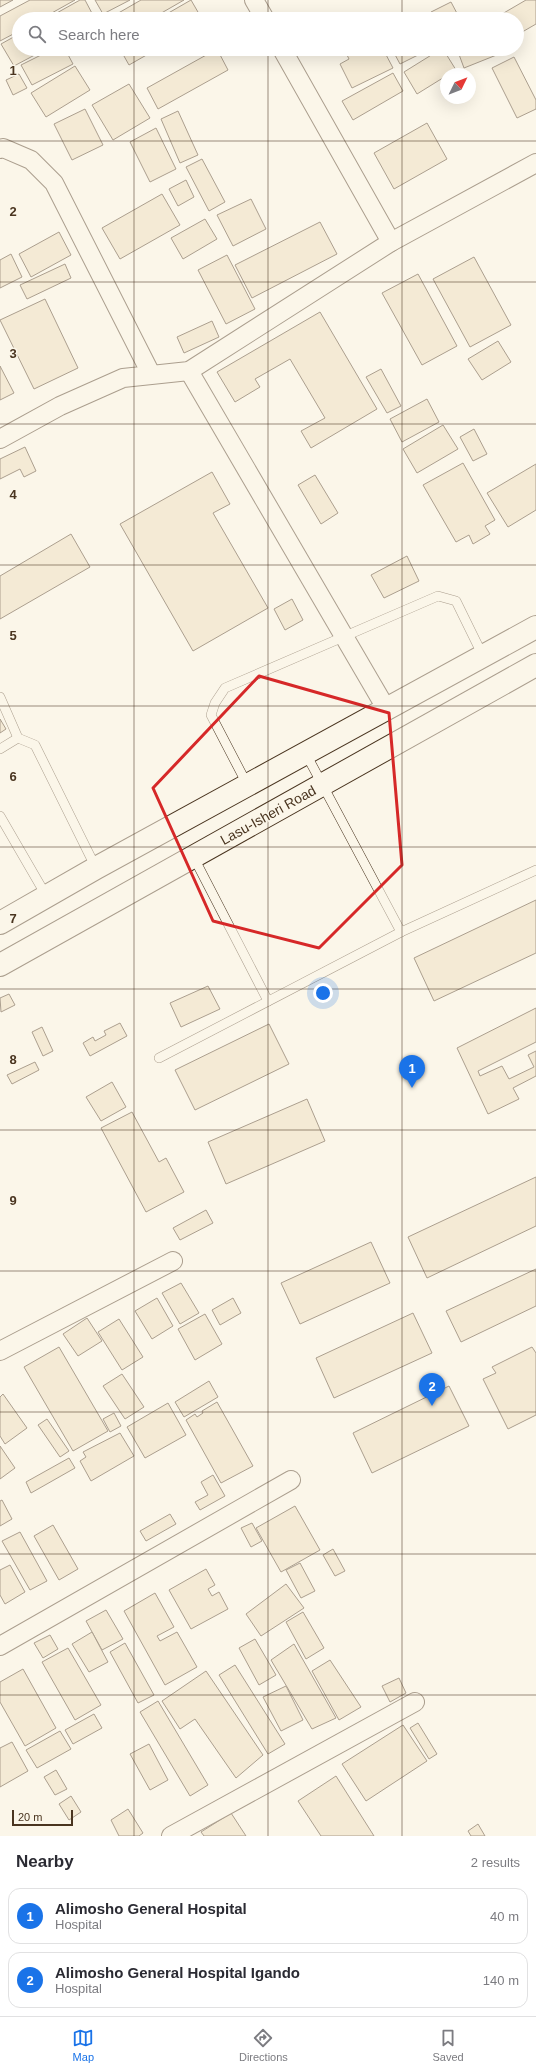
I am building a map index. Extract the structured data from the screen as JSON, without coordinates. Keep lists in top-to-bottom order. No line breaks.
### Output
{"streets":{"main road":["Lasu-Isheri Road"]},"scale_bar":"20 m","north":"top right","page":{"search":"Search here","pins":["1","2"],"scale":"20 m","heading":["Nearby","2 results"],"list":[{"mark":"1","name":"Alimosho General Hospital","note":"Hospital","value":"40 m"},{"mark":"2","name":"Alimosho General Hospital Igando","note":"Hospital","value":"140 m"}],"nav":["Map","Directions","Saved"]},"grid":{"rows":["1","2","3","4","5","6","7","8","9"]}}
